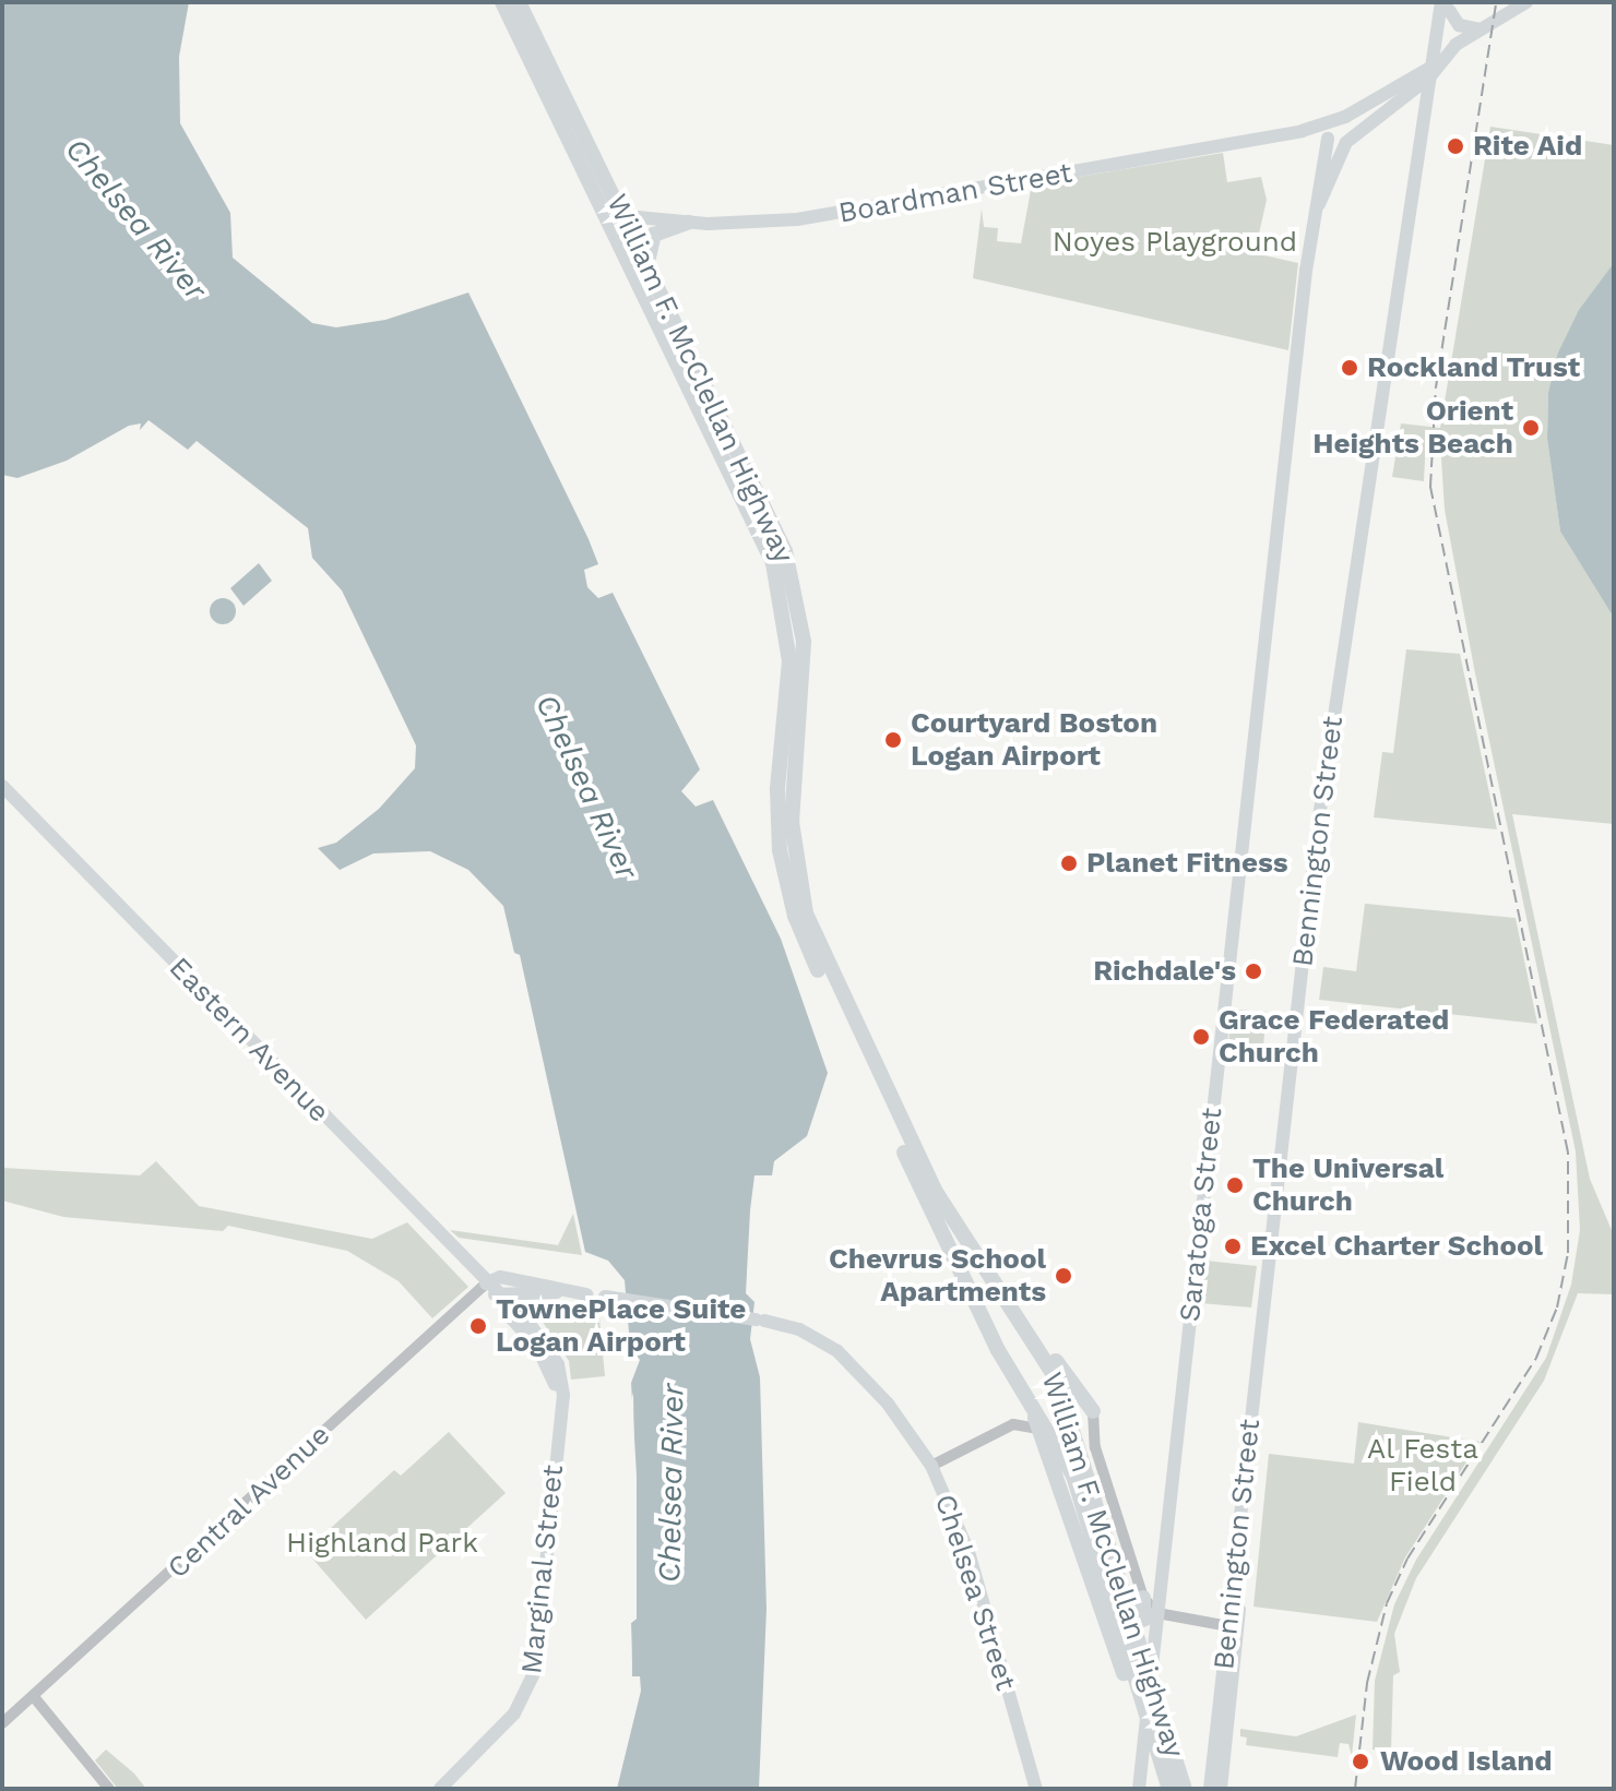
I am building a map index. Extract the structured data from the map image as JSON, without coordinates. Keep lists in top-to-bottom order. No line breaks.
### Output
{"streets":{"highway":["William F. McClellan Highway"],"main road":["Boardman Street","Bennington Street","Eastern Avenue","Saratoga Street","Marginal Street","Chelsea Street"],"street":["Central Avenue"]},"crossings":[["Boardman Street","William F. McClellan Highway"],["Boardman Street","Saratoga Street"],["Bennington Street","Saratoga Street"],["Eastern Avenue","Marginal Street"],["Eastern Avenue","Chelsea Street"],["Central Avenue","Chelsea Street"],["Marginal Street","Chelsea Street"]],"water":["Chelsea River"],"parks":["Noyes Playground","Al Festa Field","Highland Park"],"places":["Rite Aid","Rockland Trust","Orient Heights Beach","Courtyard Boston Logan Airport","Planet Fitness","Richdale's","Grace Federated Church","The Universal Church","Excel Charter School","Chevrus School Apartments","TownePlace Suite Logan Airport","Wood Island"]}
